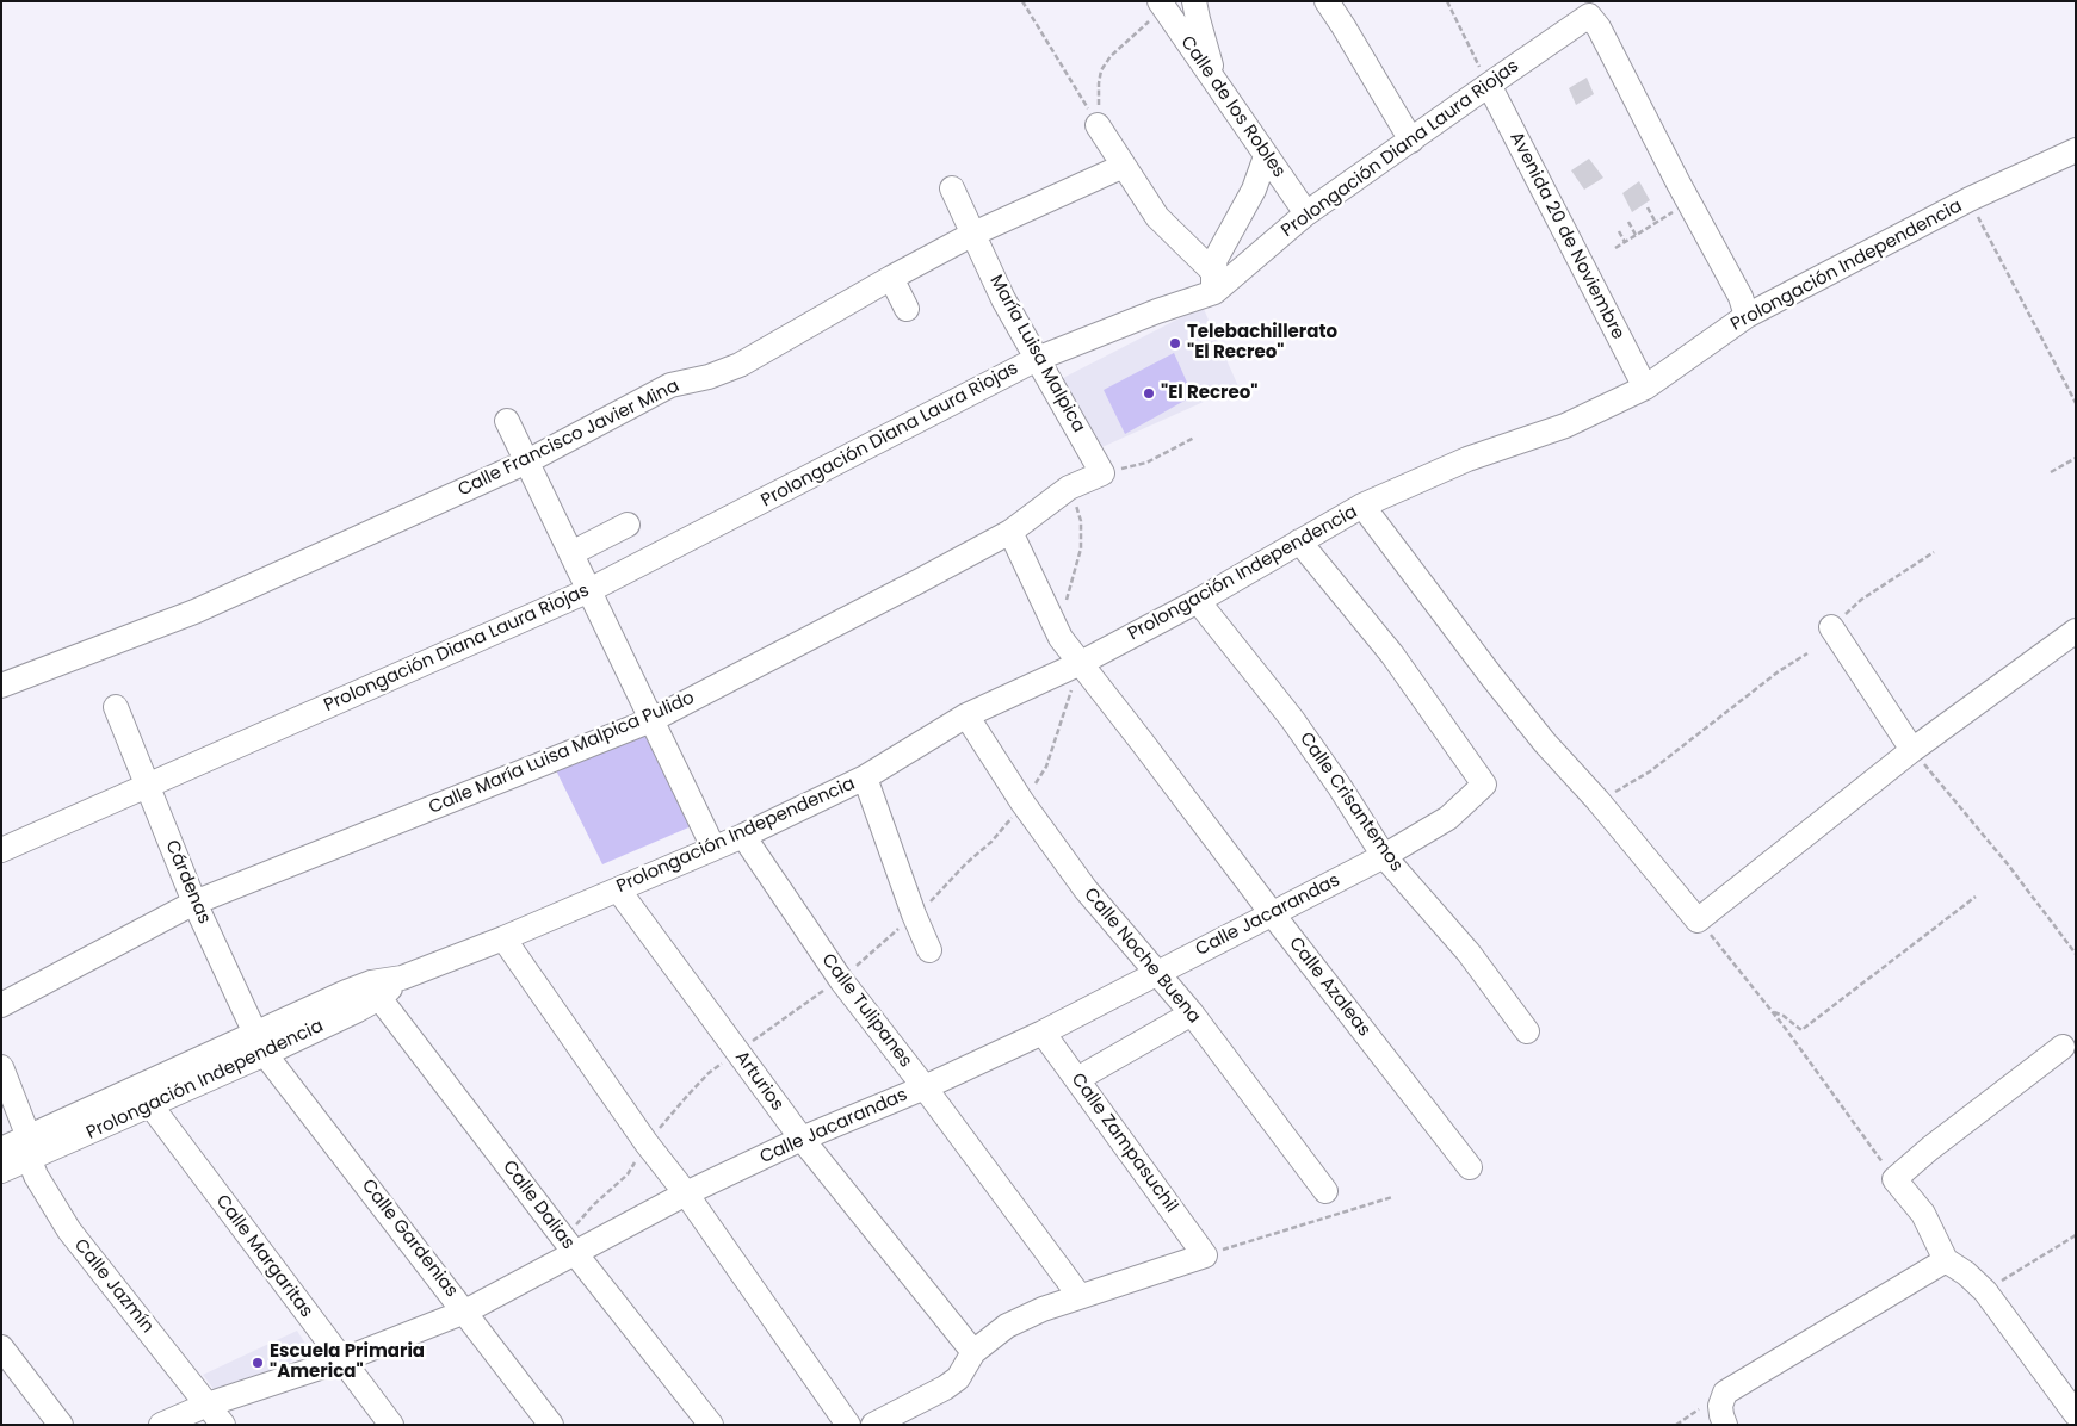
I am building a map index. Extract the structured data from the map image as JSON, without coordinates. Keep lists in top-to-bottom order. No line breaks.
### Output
{"streets":{"street":["Calle de los Robles","Prolongación Diana Laura Riojas","Avenida 20 de Noviembre","Prolongación Independencia","María Luisa Malpica","Calle Francisco Javier Mina","Calle María Luisa Malpica Pulido","Calle Crisantemos","Cárdenas","Calle Jacarandas","Calle Noche Buena","Calle Azaleas","Calle Tulipanes","Arturios","Calle Zampasuchil","Calle Dalias","Calle Gardenias","Calle Margaritas","Calle Jazmín"]},"crossings":[["Calle de los Robles","Prolongación Diana Laura Riojas"],["Prolongación Diana Laura Riojas","Avenida 20 de Noviembre"],["Prolongación Diana Laura Riojas","Prolongación Independencia"],["Prolongación Diana Laura Riojas","María Luisa Malpica"],["Prolongación Diana Laura Riojas","Cárdenas"],["Avenida 20 de Noviembre","Prolongación Independencia"],["Prolongación Independencia","Calle Crisantemos"],["Prolongación Independencia","Cárdenas"],["Prolongación Independencia","Calle Jacarandas"],["Prolongación Independencia","Calle Noche Buena"],["Prolongación Independencia","Calle Azaleas"],["Prolongación Independencia","Calle Tulipanes"],["Prolongación Independencia","Arturios"],["Prolongación Independencia","Calle Dalias"],["Prolongación Independencia","Calle Gardenias"],["Prolongación Independencia","Calle Margaritas"],["Prolongación Independencia","Calle Jazmín"],["María Luisa Malpica","Calle Francisco Javier Mina"],["María Luisa Malpica","Calle María Luisa Malpica Pulido"],["Calle María Luisa Malpica Pulido","Cárdenas"],["Calle María Luisa Malpica Pulido","Calle Azaleas"],["Calle Crisantemos","Calle Jacarandas"],["Cárdenas","Calle Gardenias"],["Calle Jacarandas","Calle Noche Buena"],["Calle Jacarandas","Calle Azaleas"],["Calle Jacarandas","Calle Tulipanes"],["Calle Jacarandas","Arturios"],["Calle Jacarandas","Calle Zampasuchil"],["Calle Jacarandas","Calle Dalias"],["Calle Jacarandas","Calle Gardenias"],["Calle Jacarandas","Calle Margaritas"],["Calle Jacarandas","Calle Jazmín"]],"places":["Telebachillerato \"El Recreo\"","\"El Recreo\"","Escuela Primaria \"America\""]}
